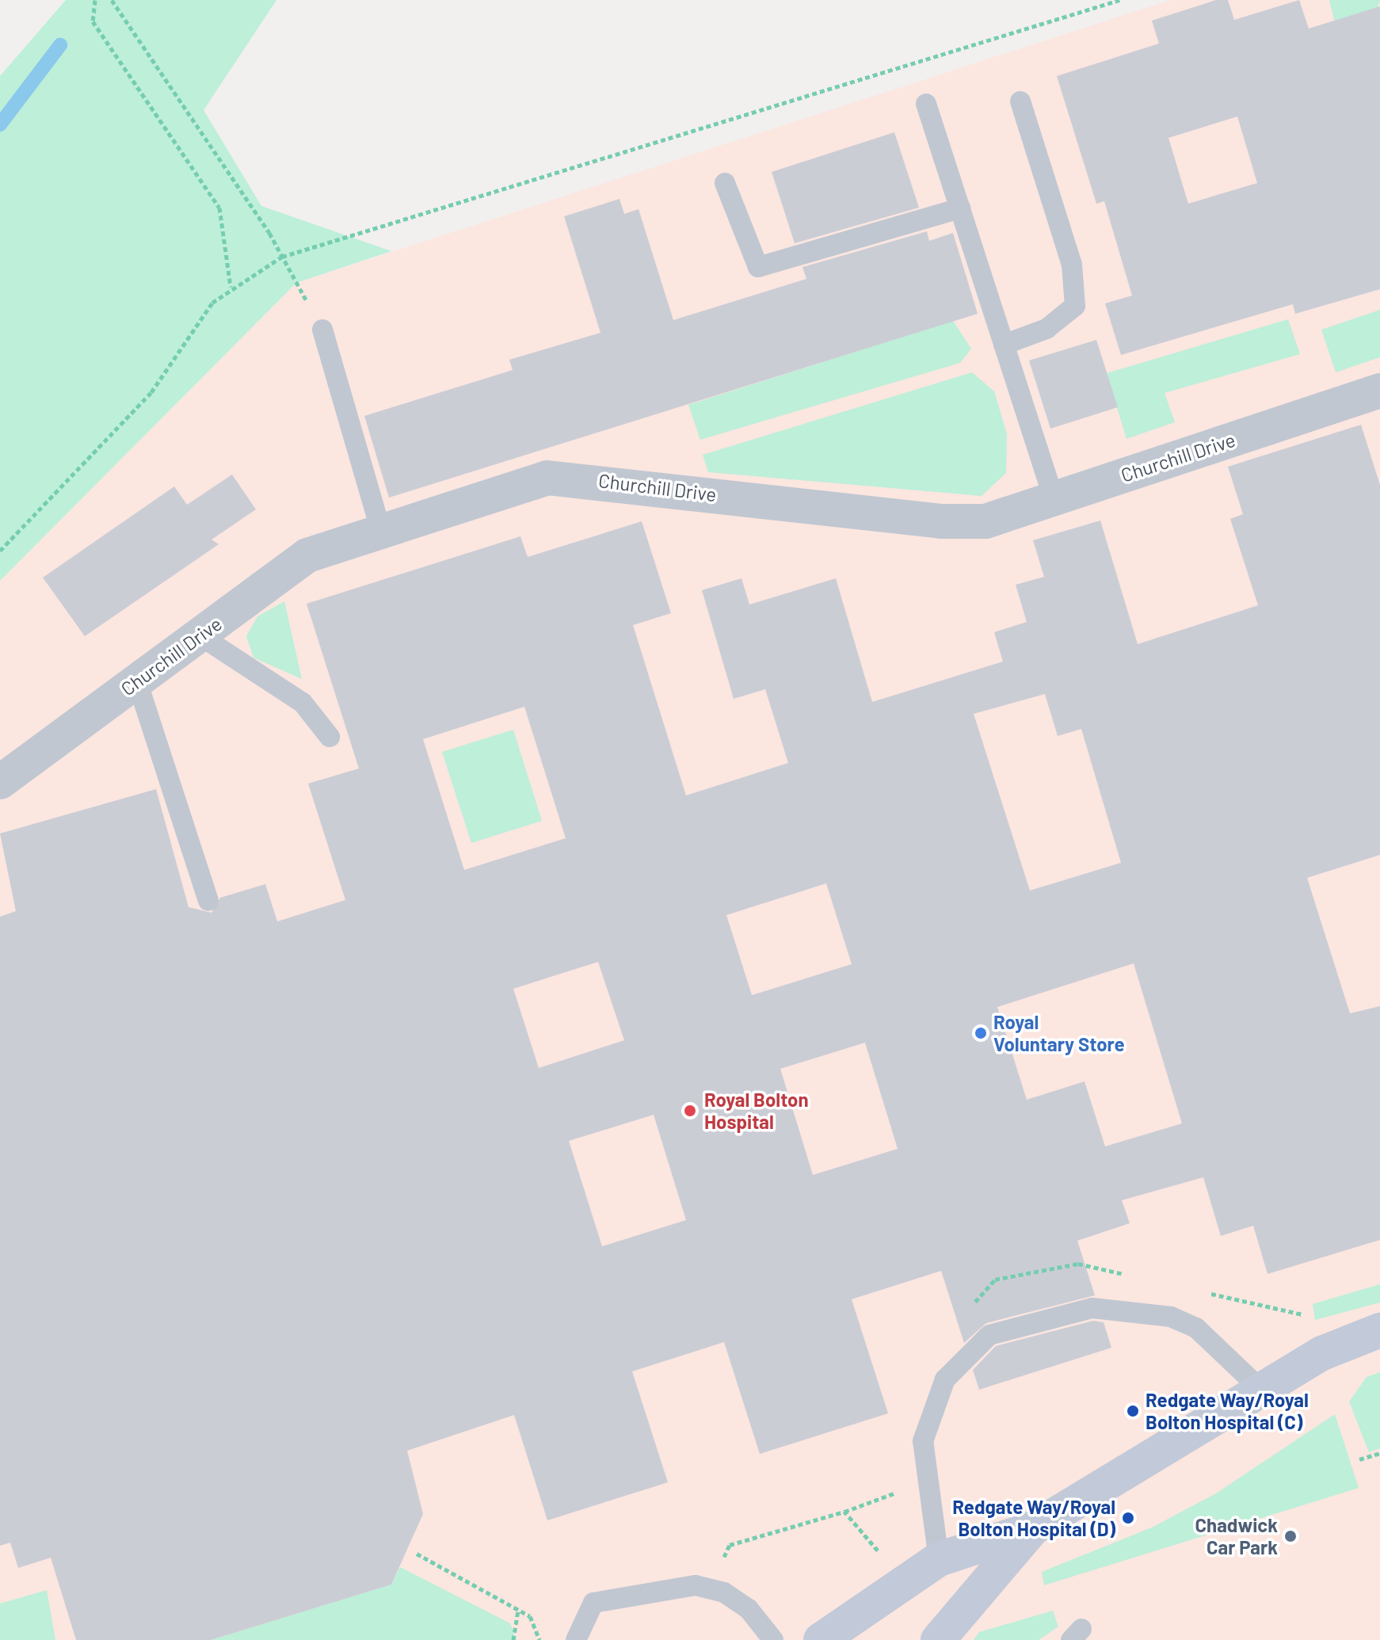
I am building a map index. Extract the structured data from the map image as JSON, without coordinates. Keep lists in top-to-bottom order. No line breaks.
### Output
{"streets":{"street":["Churchill Drive"]},"places":["Royal Voluntary Store","Royal Bolton Hospital","Redgate Way/Royal Bolton Hospital (C)","Redgate Way/Royal Bolton Hospital (D)","Chadwick Car Park"]}
